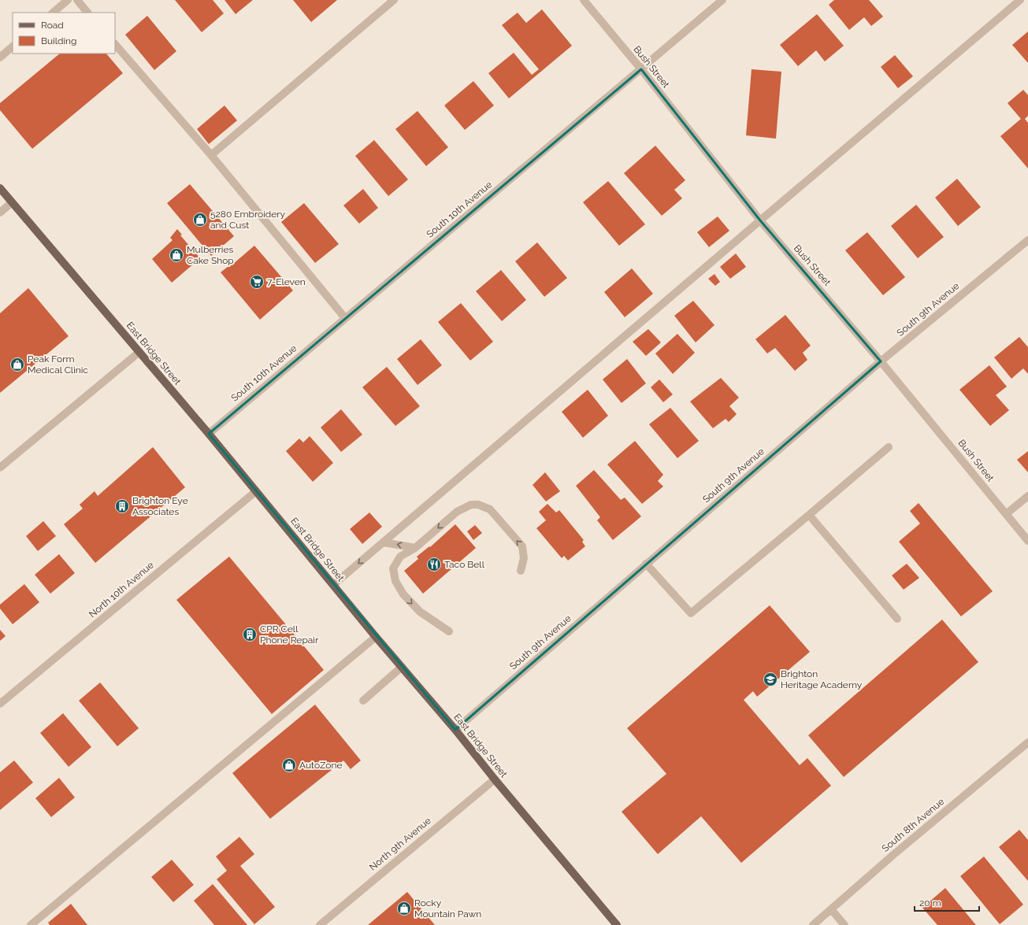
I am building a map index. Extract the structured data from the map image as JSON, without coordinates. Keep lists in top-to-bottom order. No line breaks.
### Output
{"streets":{"main road":["East Bridge Street"],"street":["Bush Street","South 10th Avenue","South 9th Avenue","North 10th Avenue","South 8th Avenue","North 9th Avenue"]},"crossings":[["Bush Street","South 10th Avenue"],["Bush Street","South 9th Avenue"],["South 10th Avenue","East Bridge Street"],["South 9th Avenue","East Bridge Street"],["East Bridge Street","North 10th Avenue"],["East Bridge Street","North 9th Avenue"]],"places":{"shop":["5280 Embroidery and Cust","Mulberries Cake Shop","Peak Form Medical Clinic","AutoZone","Rocky Mountain Pawn"],"supermarket":["7-Eleven"],"building":["Brighton Eye Associates","CPR Cell Phone Repair"],"restaurant":["Taco Bell"],"school or university":["Brighton Heritage Academy"]},"legend":["Road","Building"],"scale_bar":"20 m"}
